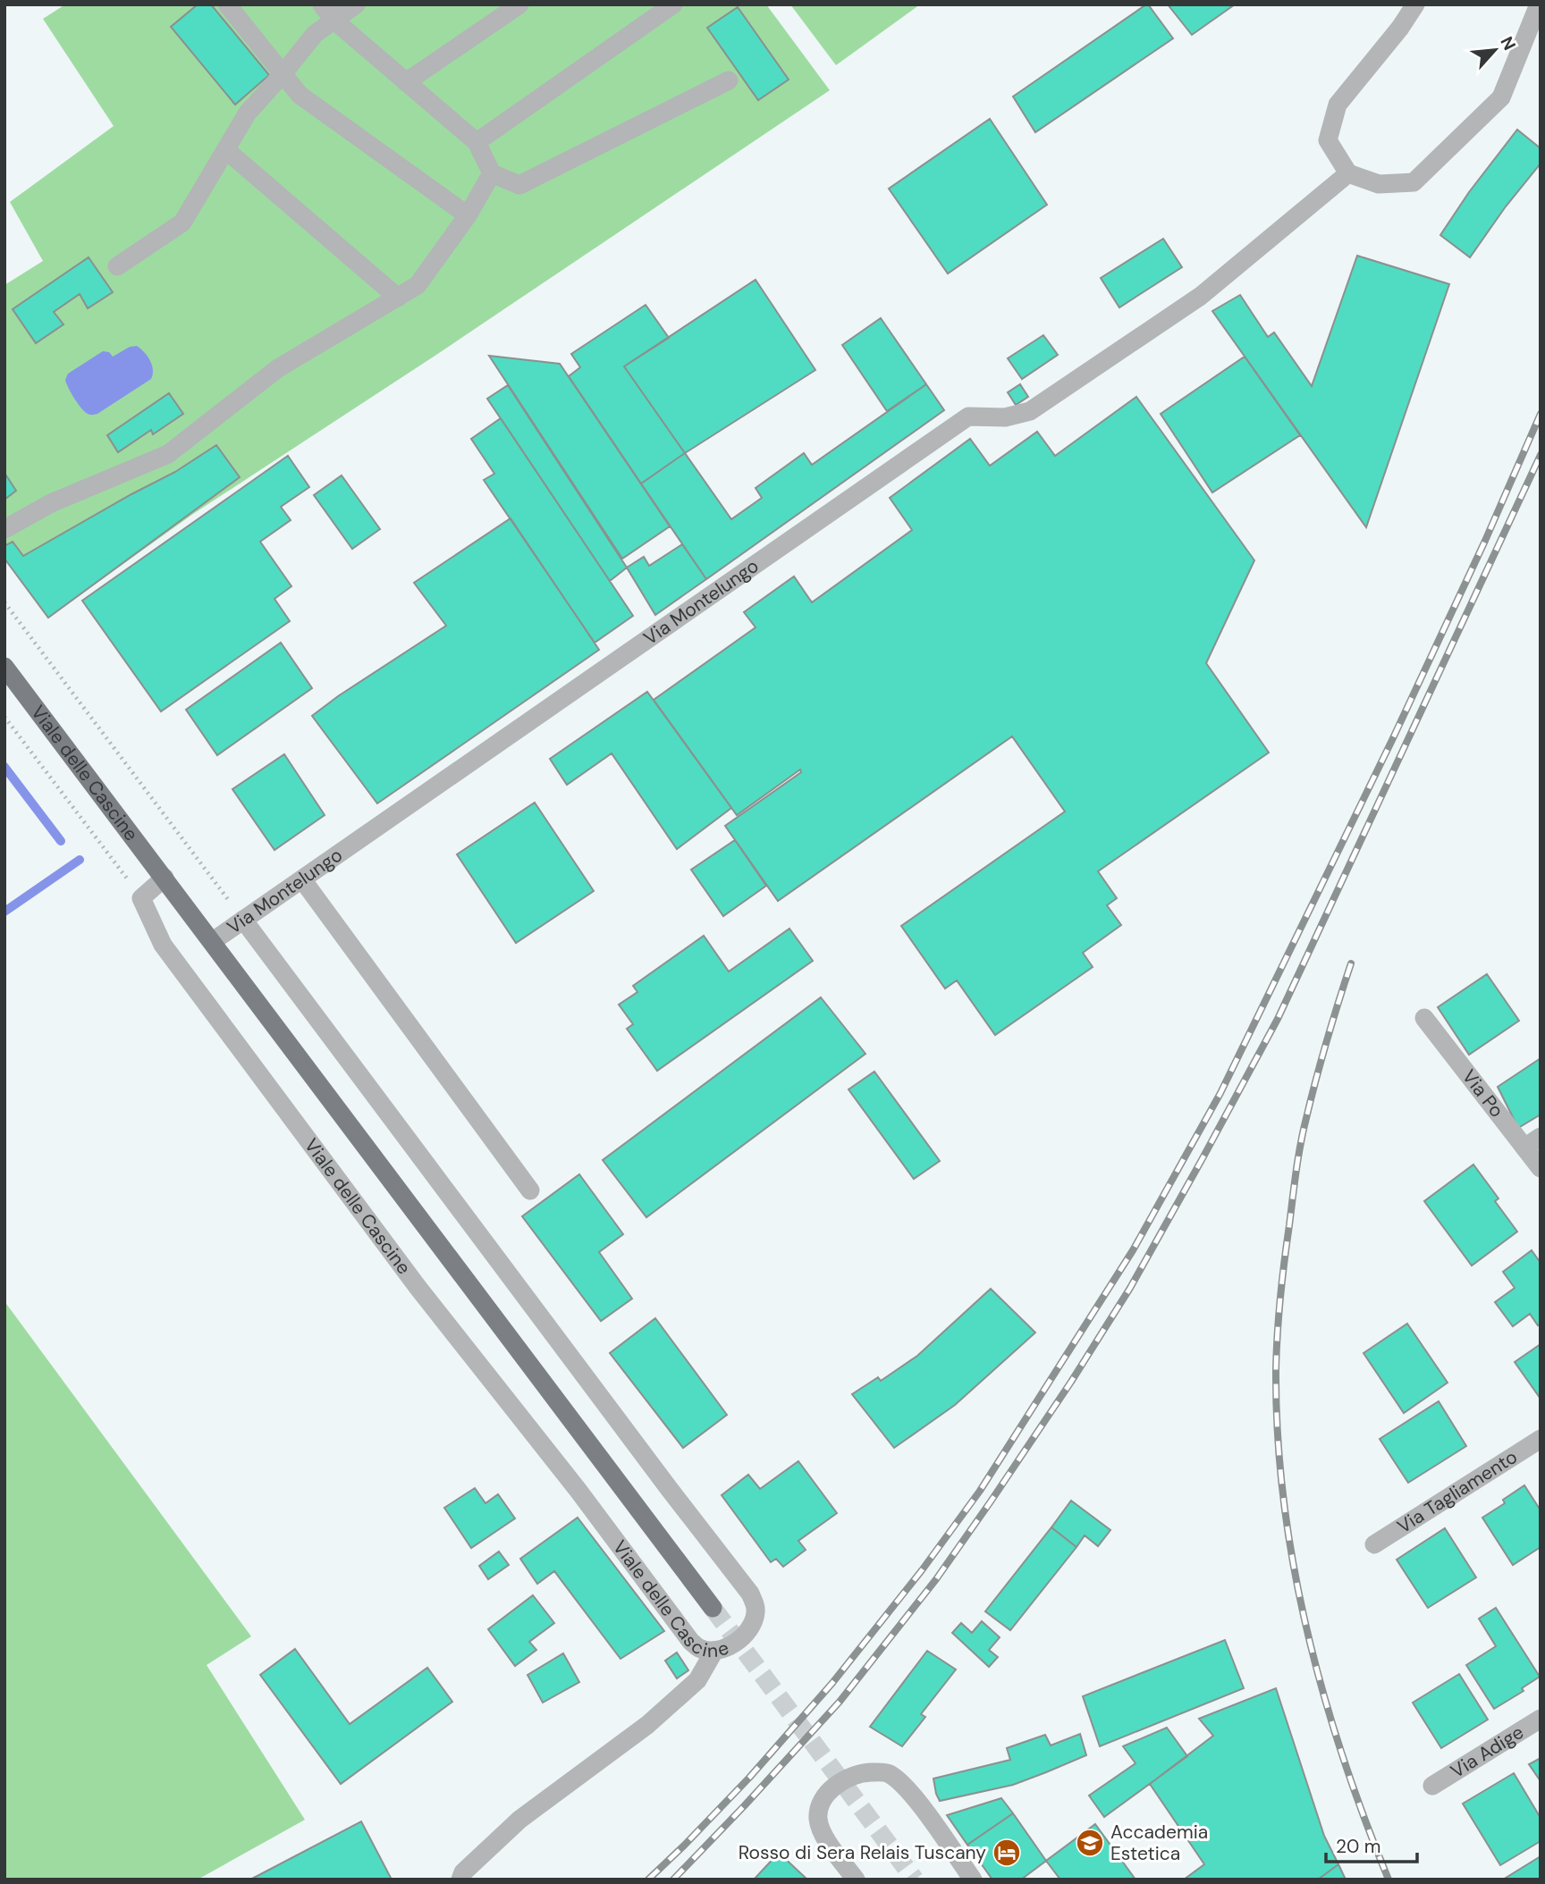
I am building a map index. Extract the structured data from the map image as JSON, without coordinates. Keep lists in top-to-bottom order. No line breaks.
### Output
{"streets":{"main road":["Viale delle Cascine"],"street":["Via Montelungo","Via Po","Via Tagliamento","Via Adige"]},"crossings":[["Via Montelungo","Viale delle Cascine"]],"places":{"school or university":["Accademia Estetica"],"hotel":["Rosso di Sera Relais Tuscany"]},"scale_bar":"20 m","north":"top right"}
